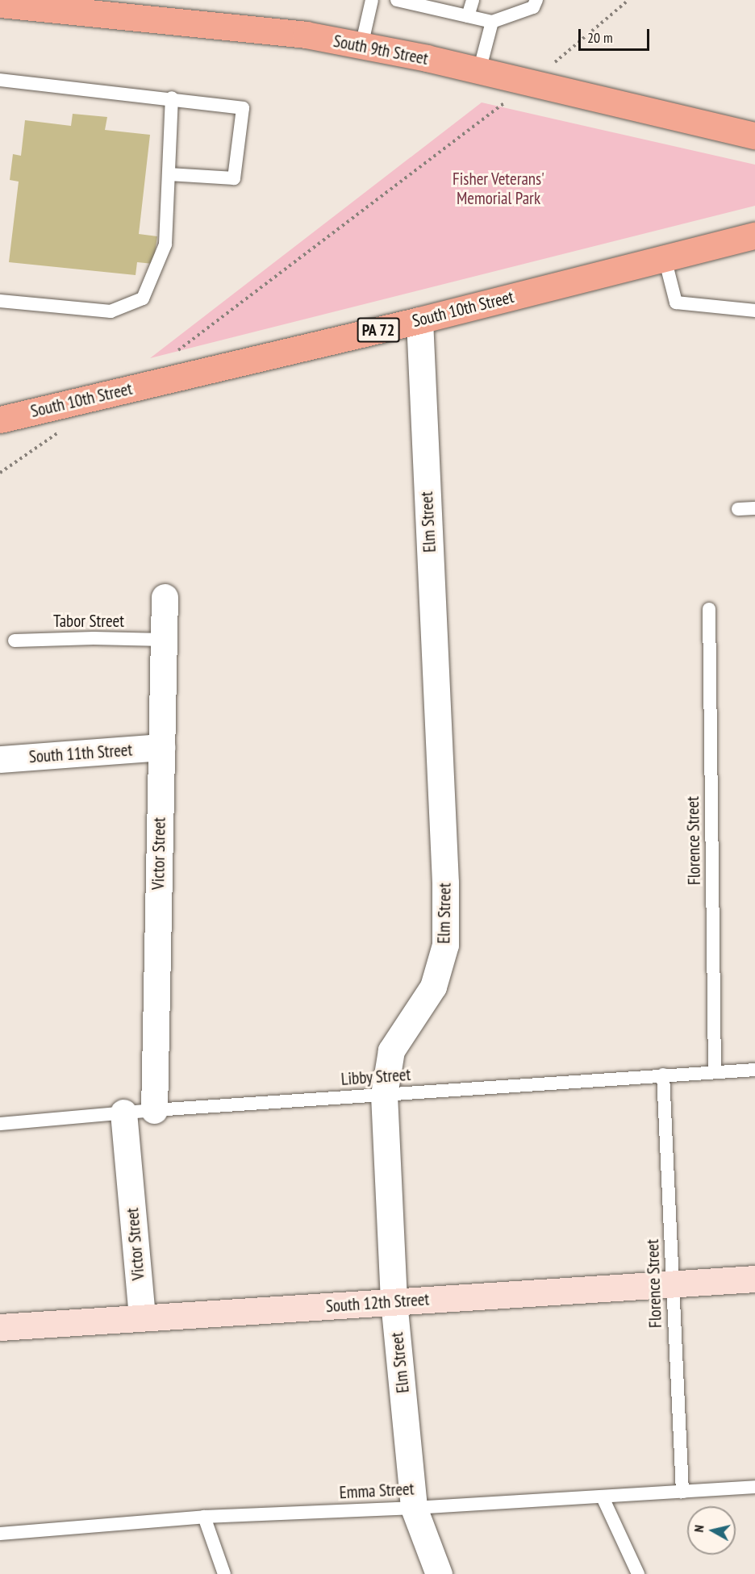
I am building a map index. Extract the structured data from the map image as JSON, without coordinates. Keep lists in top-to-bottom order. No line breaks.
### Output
{"streets":{"highway":["South 9th Street","South 10th Street","PA 72"],"main road":["South 12th Street"],"street":["Elm Street","South 11th Street","Victor Street"],"lane":["Tabor Street","Florence Street","Libby Street","Emma Street"]},"crossings":[["South 10th Street","Elm Street"],["Elm Street","Libby Street"],["Elm Street","South 12th Street"],["Elm Street","Emma Street"],["Tabor Street","Victor Street"],["South 11th Street","Victor Street"],["Florence Street","Libby Street"],["Florence Street","South 12th Street"],["Florence Street","Emma Street"],["Victor Street","Libby Street"],["Victor Street","South 12th Street"]],"parks":["Fisher Veterans' Memorial Park"],"scale_bar":"20 m","north":"left"}
